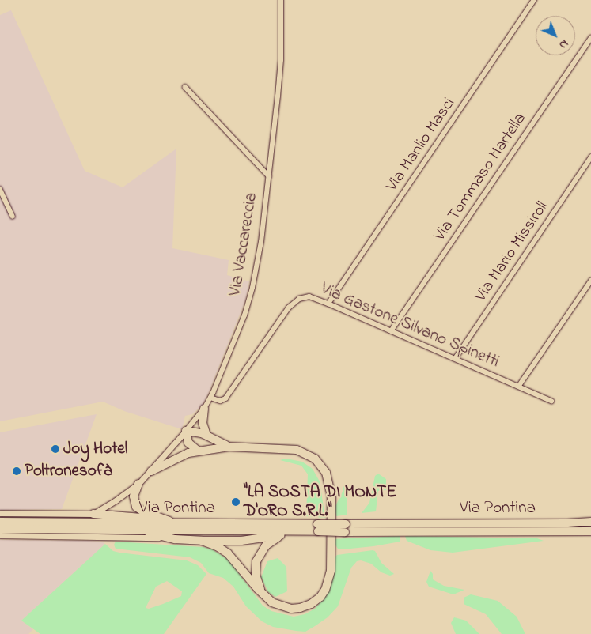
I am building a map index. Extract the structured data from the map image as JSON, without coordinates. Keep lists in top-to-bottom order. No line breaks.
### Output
{"streets":{"highway":["Via Pontina"],"street":["Via Manlio Masci","Via Tommaso Martella","Via Vaccareccia","Via Mario Missiroli","Via Gastone Silvano Spinetti"]},"crossings":[["Via Manlio Masci","Via Gastone Silvano Spinetti"],["Via Tommaso Martella","Via Gastone Silvano Spinetti"],["Via Vaccareccia","Via Gastone Silvano Spinetti"],["Via Mario Missiroli","Via Gastone Silvano Spinetti"]],"places":["Joy Hotel","Poltronesofà","\"LA SOSTA DI MONTE D'ORO S.R.L.\""],"north":"bottom right"}
